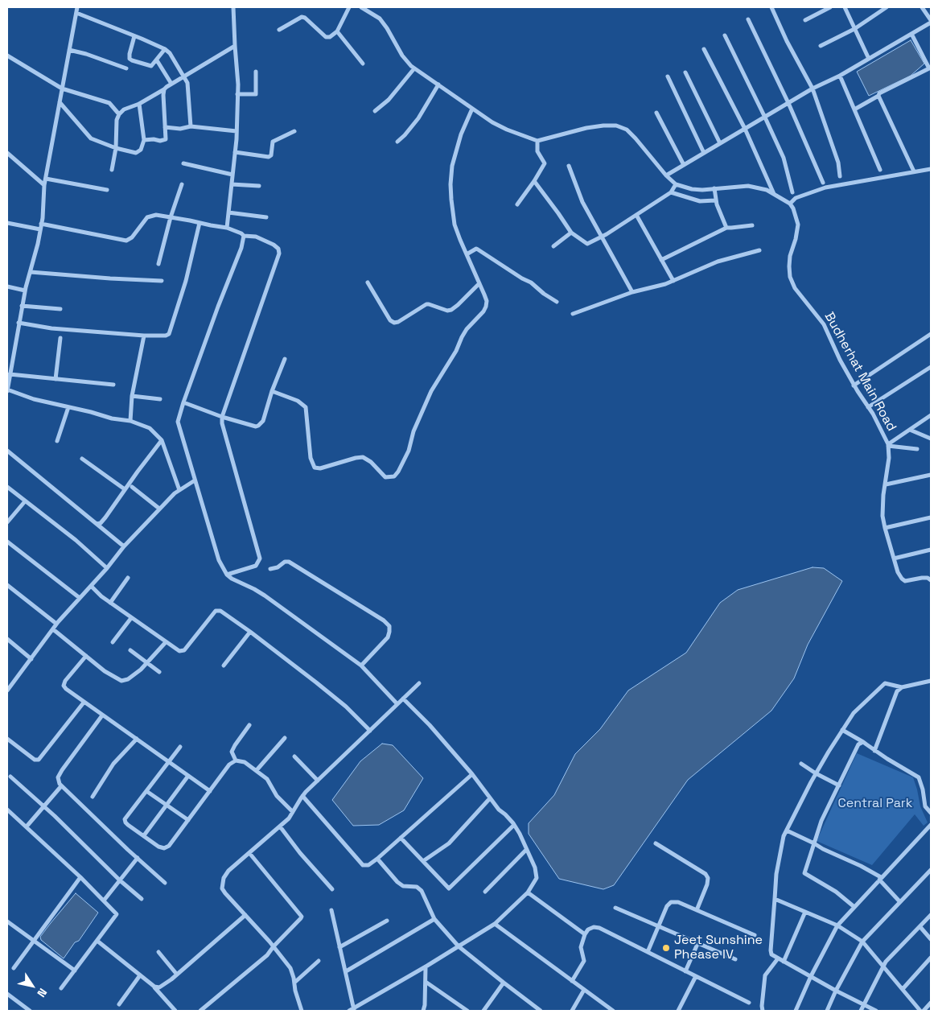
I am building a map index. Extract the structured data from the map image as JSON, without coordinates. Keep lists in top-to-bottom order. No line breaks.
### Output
{"streets":{"street":["Budherhat Main Road"]},"parks":["Central Park"],"places":["Jeet Sunshine Phease IV"],"north":"bottom right"}
